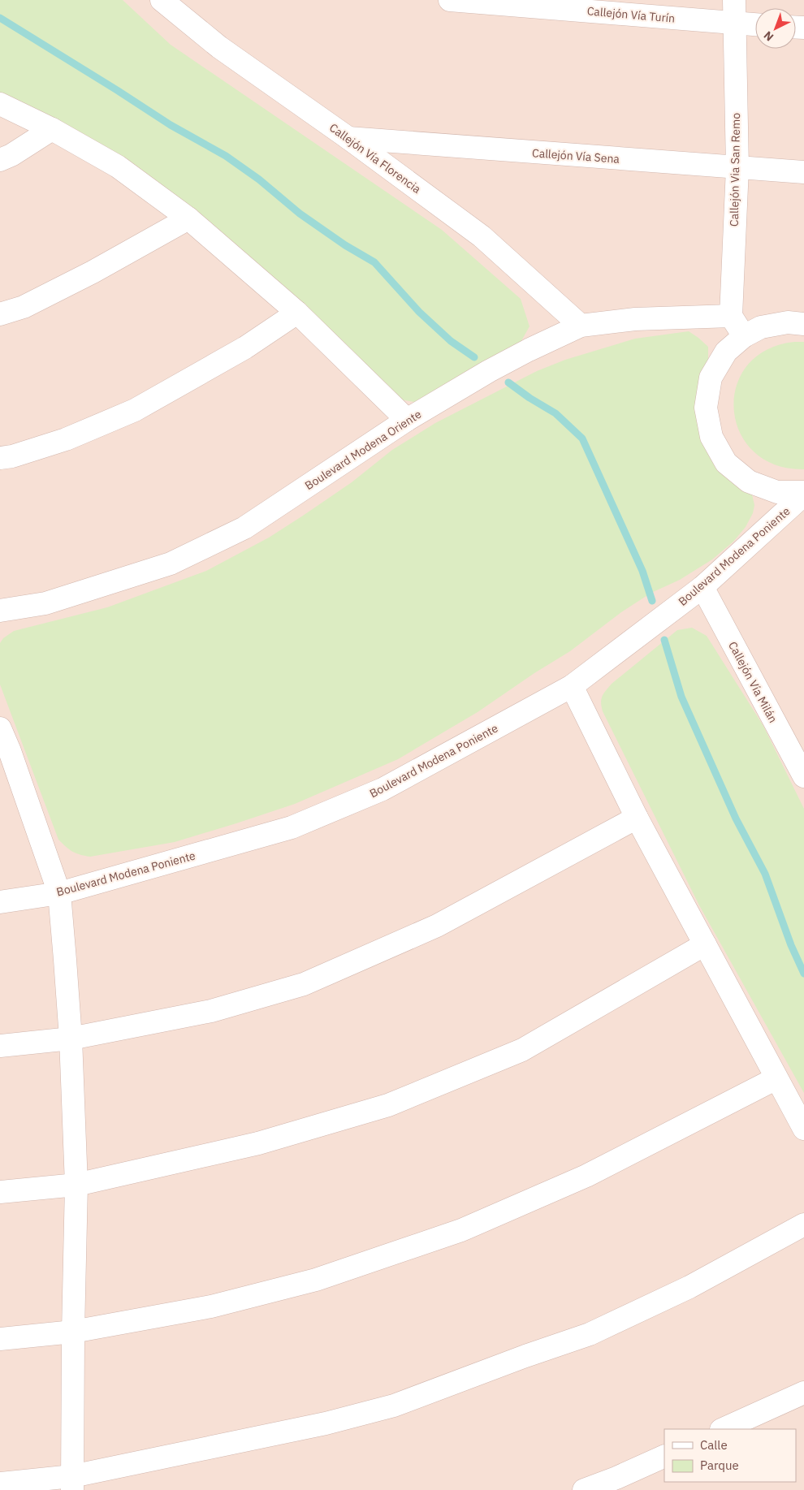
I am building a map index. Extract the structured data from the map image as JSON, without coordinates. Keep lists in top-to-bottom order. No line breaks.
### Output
{"streets":{"street":["Callejón Vía Turín","Callejón Vía Sena","Callejón Vía Florencia","Callejón Via San Remo","Boulevard Modena Oriente","Boulevard Modena Poniente","Callejón Vía Milán"]},"crossings":[["Callejón Vía Turín","Callejón Via San Remo"],["Callejón Vía Sena","Callejón Vía Florencia"],["Callejón Vía Sena","Callejón Via San Remo"],["Callejón Vía Florencia","Boulevard Modena Oriente"],["Callejón Via San Remo","Boulevard Modena Oriente"],["Boulevard Modena Poniente","Callejón Vía Milán"]],"legend":["Calle","Parque"],"north":"bottom left"}
